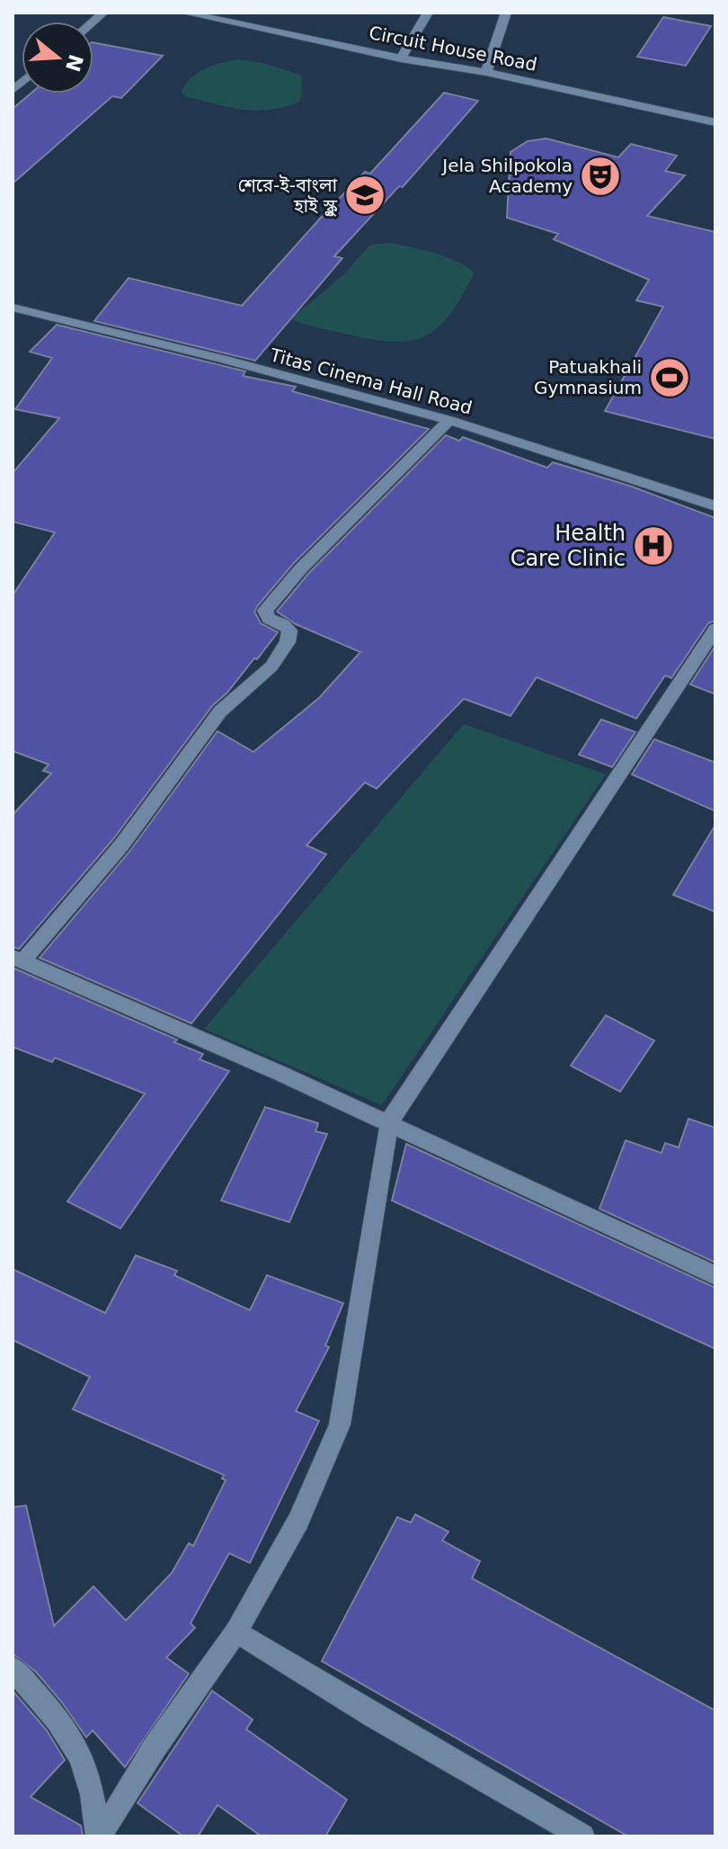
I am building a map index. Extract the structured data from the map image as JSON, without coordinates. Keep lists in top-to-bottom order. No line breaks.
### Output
{"streets":{"street":["Circuit House Road","Titas Cinema Hall Road"]},"places":{"theatre":["Jela Shilpokola Academy"],"school or university":["শেরে-ই-বাংলা হাই স্কুল"],"sports":["Patuakhali Gymnasium"],"hospital":["Health Care Clinic"]},"north":"right"}
